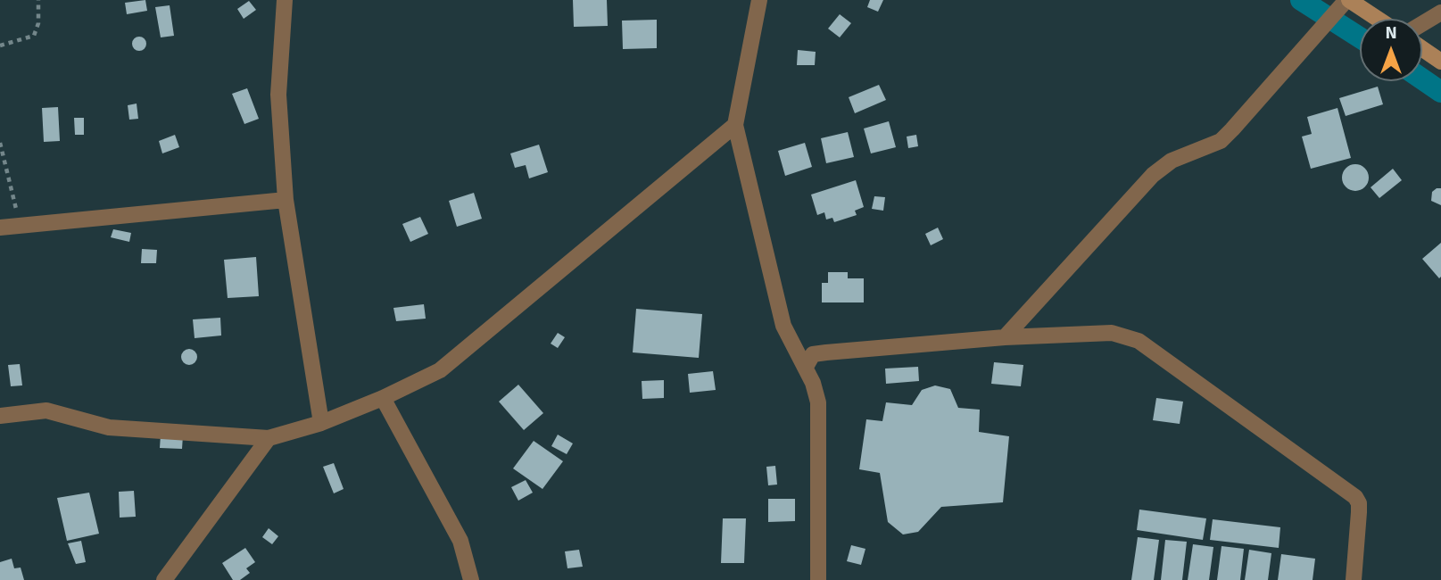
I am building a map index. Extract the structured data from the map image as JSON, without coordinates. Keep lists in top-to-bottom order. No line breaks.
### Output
{"north":"top"}
